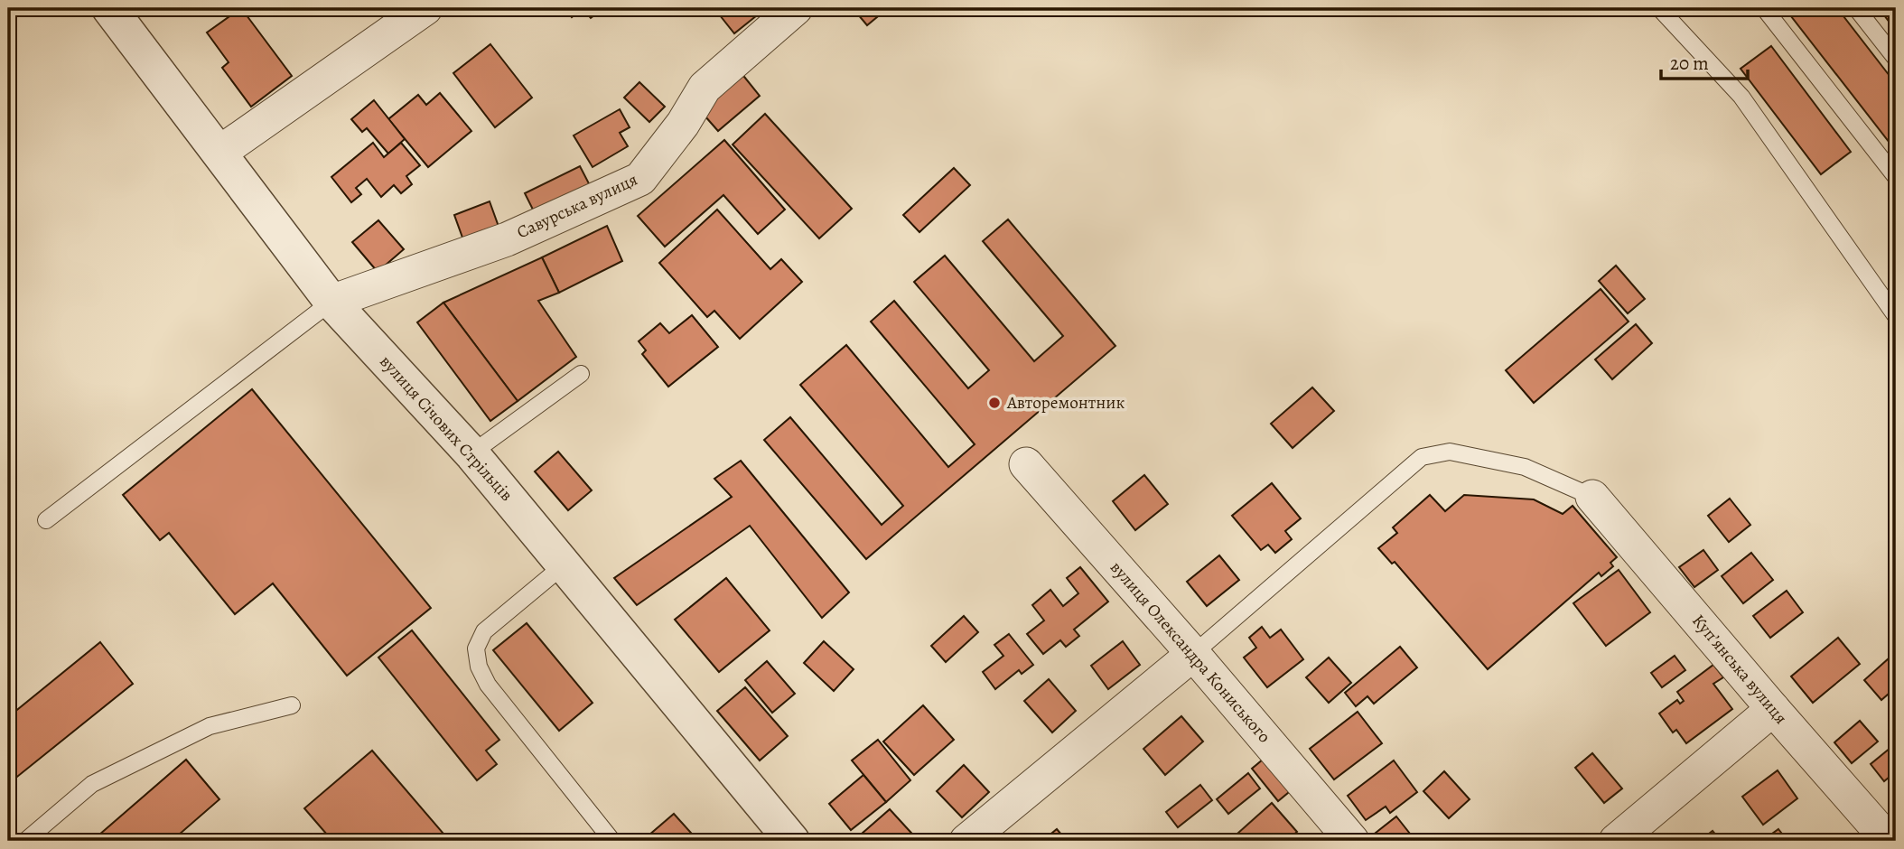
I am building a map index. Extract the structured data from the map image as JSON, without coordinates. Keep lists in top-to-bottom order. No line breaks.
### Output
{"streets":{"street":["Савурська вулиця","вулиця Січових Стрільців","вулиця Олександра Кониського","Купʼянська вулиця"]},"crossings":[["Савурська вулиця","вулиця Січових Стрільців"]],"places":["Авторемонтник"],"scale_bar":"20 m"}
